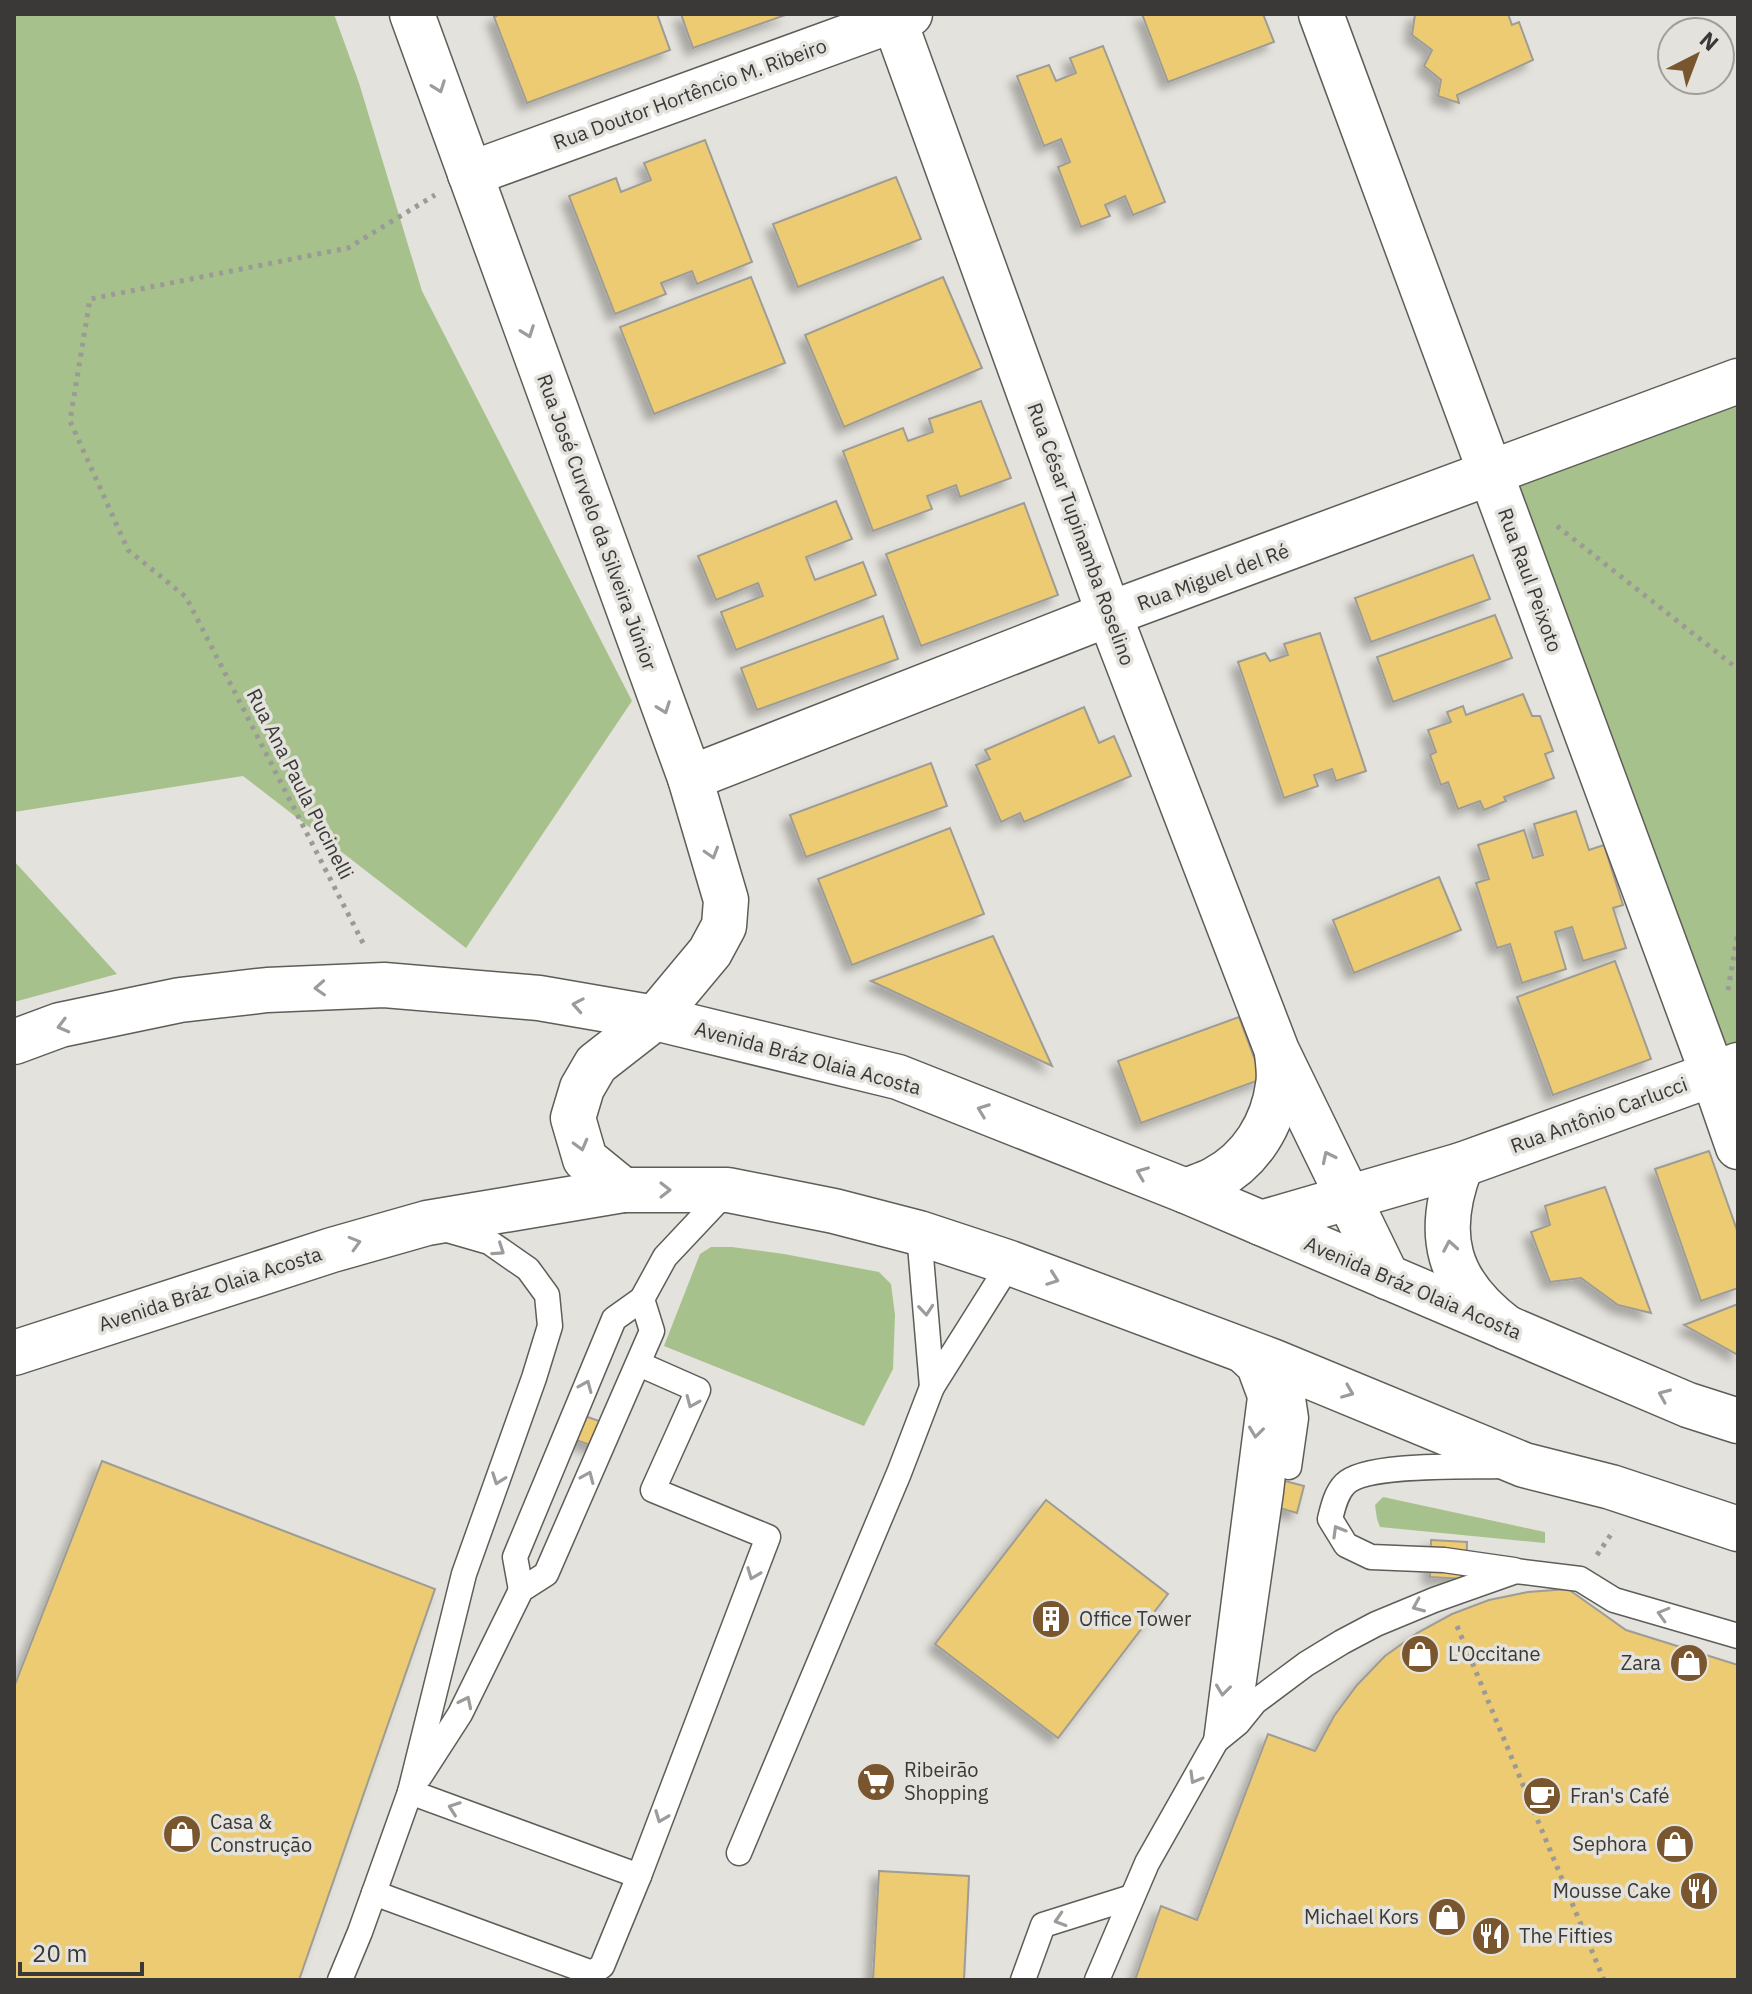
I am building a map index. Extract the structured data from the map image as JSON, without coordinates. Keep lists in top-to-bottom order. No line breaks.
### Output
{"streets":{"street":["Rua Doutor Hortêncio M. Ribeiro","Rua José Curvelo da Silveira Júnior","Rua César Tupinamba Roselino","Rua Miguel del Ré","Rua Raul Peixoto","Avenida Bráz Olaia Acosta","Rua Antônio Carlucci"],"path":["Rua Ana Paula Pucinelli"]},"crossings":[["Rua Doutor Hortêncio M. Ribeiro","Rua José Curvelo da Silveira Júnior"],["Rua Doutor Hortêncio M. Ribeiro","Rua César Tupinamba Roselino"],["Rua Doutor Hortêncio M. Ribeiro","Rua Ana Paula Pucinelli"],["Rua José Curvelo da Silveira Júnior","Rua Miguel del Ré"],["Rua José Curvelo da Silveira Júnior","Rua Ana Paula Pucinelli"],["Rua José Curvelo da Silveira Júnior","Avenida Bráz Olaia Acosta"],["Rua César Tupinamba Roselino","Rua Miguel del Ré"],["Rua César Tupinamba Roselino","Avenida Bráz Olaia Acosta"],["Rua César Tupinamba Roselino","Rua Antônio Carlucci"],["Rua Miguel del Ré","Rua Raul Peixoto"],["Rua Raul Peixoto","Rua Antônio Carlucci"],["Rua Ana Paula Pucinelli","Avenida Bráz Olaia Acosta"],["Avenida Bráz Olaia Acosta","Rua Antônio Carlucci"]],"one_way":["Rua José Curvelo da Silveira Júnior"],"places":{"building":["Office Tower"],"shop":["L'Occitane","Zara","Casa & Construção","Sephora","Michael Kors"],"supermarket":["Ribeirão Shopping"],"cafe":["Fran's Café"],"restaurant":["Mousse Cake","The Fifties"]},"scale_bar":"20 m","north":"top right"}
